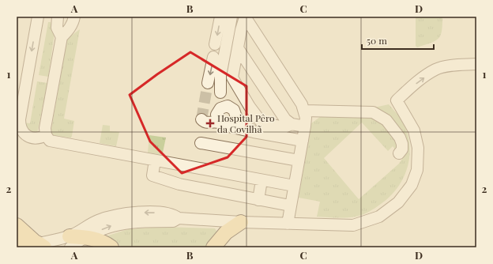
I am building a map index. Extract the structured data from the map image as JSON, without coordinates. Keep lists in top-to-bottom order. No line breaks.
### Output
{"places":{"health":["Hospital Pêro da Covilhã"]},"scale_bar":"50 m","grid":{"columns":["A","B","C","D"],"rows":["1","2"]}}
